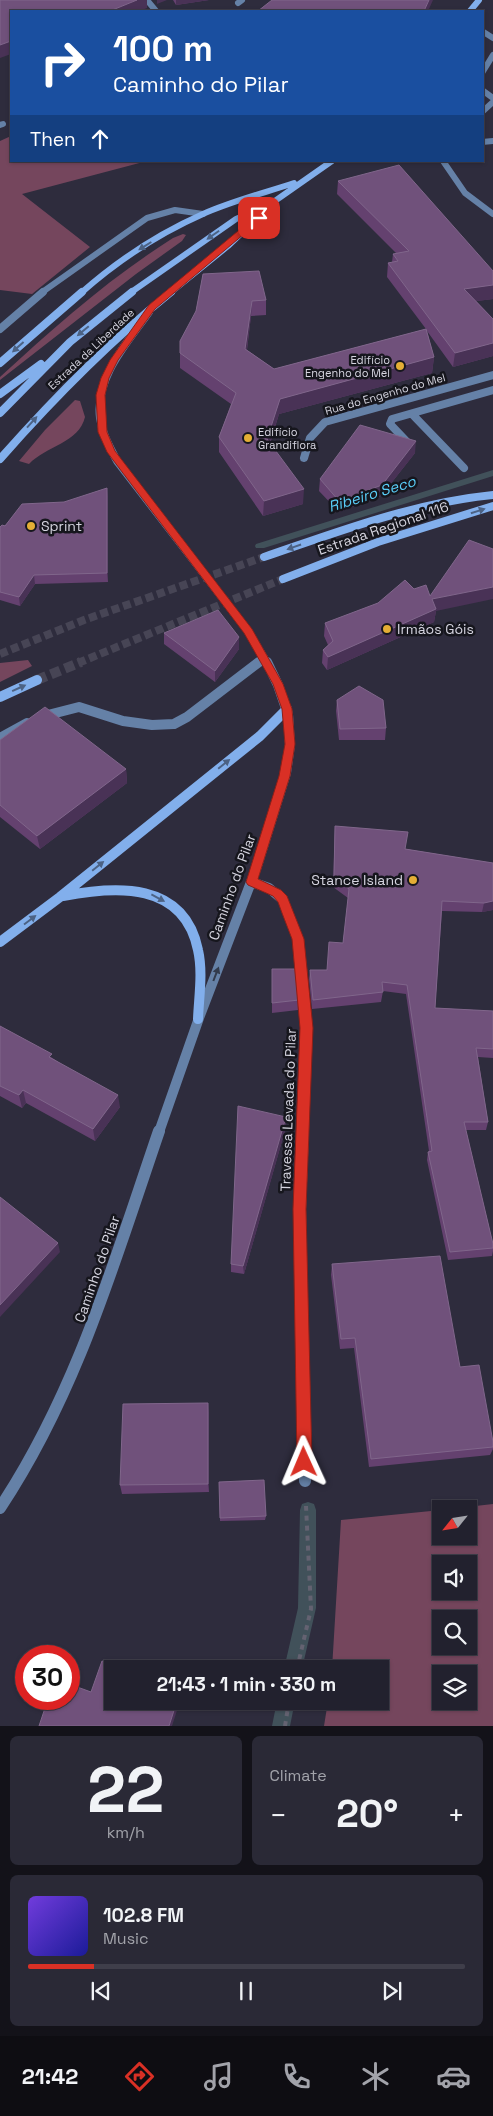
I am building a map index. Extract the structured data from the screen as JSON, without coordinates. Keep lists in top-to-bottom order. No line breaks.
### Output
{"streets":{"main road":["Estrada da Liberdade","Estrada Regional 116"],"street":["Rua do Engenho do Mel","Caminho do Pilar","Travessa Levada do Pilar"]},"crossings":[["Estrada da Liberdade","Caminho do Pilar"],["Caminho do Pilar","Travessa Levada do Pilar"]],"water":["Ribeiro Seco"],"places":["Edifício Engenho do Mel","Edifício Grandiflora","Sprint","Irmãos Góis","Stance Island"],"north":"bottom left","page":{"turn":["100 m","Caminho do Pilar"],"then":"Then","limit":"30","trip":"21:43 · 1 min · 330 m","tile":[["22","km/h"],"Climate"],"heat":["−","20°","+"],"song":["102.8 FM","Music"],"tabs":"21:42"}}
